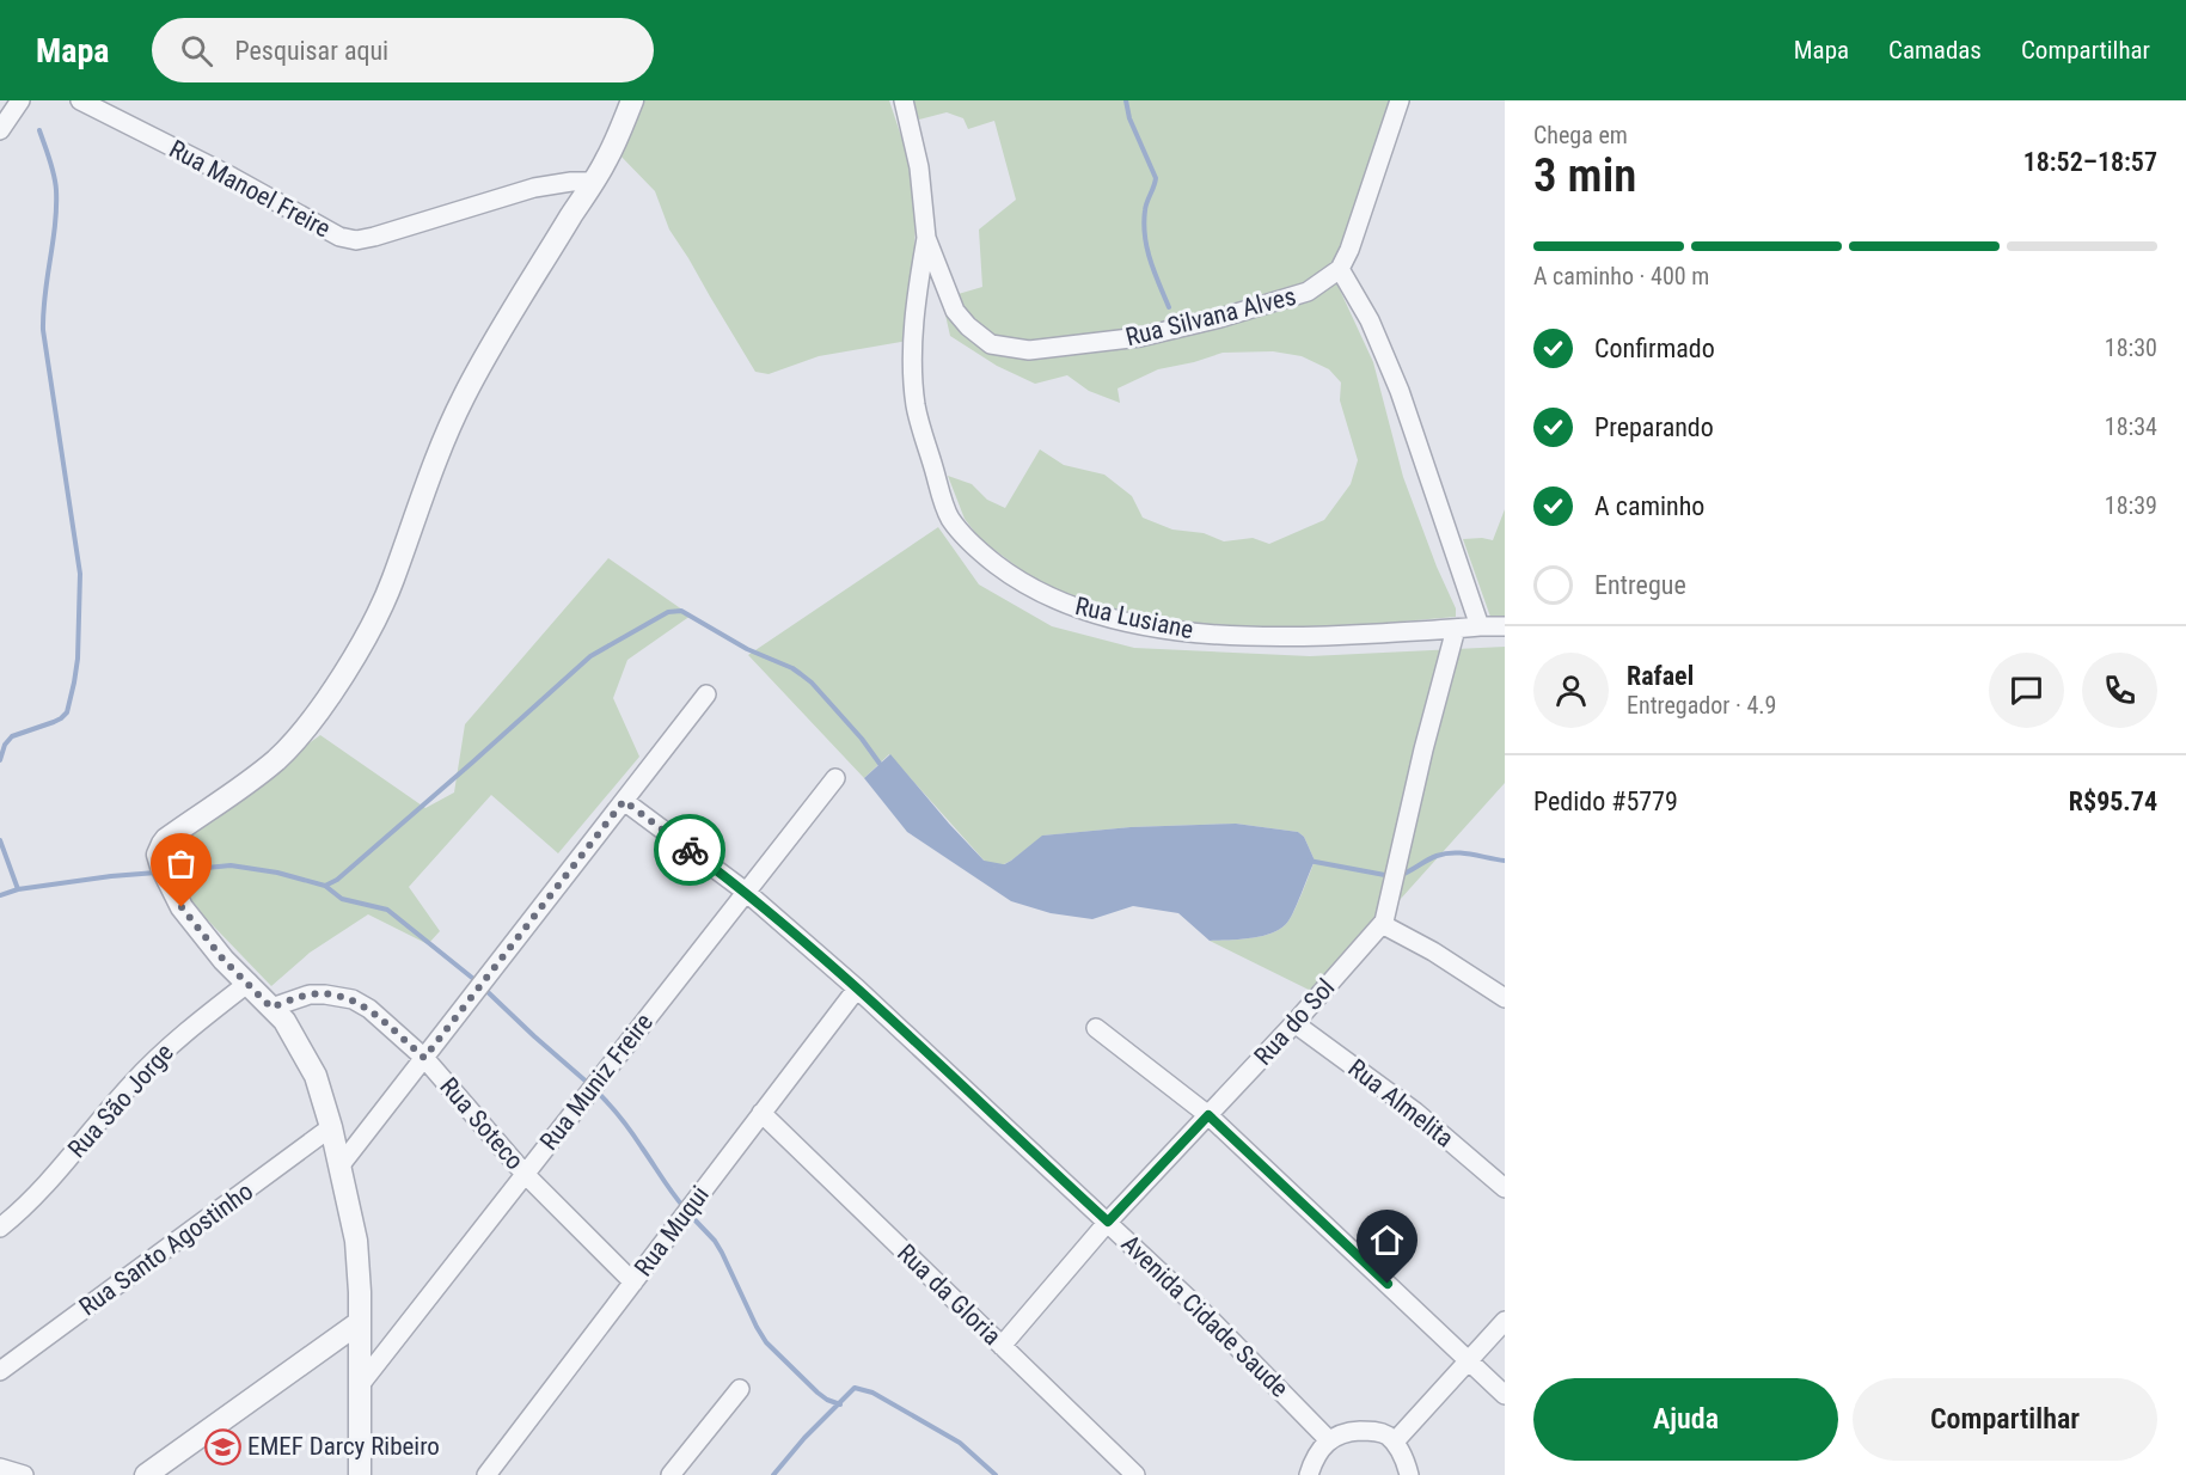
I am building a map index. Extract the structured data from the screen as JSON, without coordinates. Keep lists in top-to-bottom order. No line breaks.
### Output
{"streets":{"street":["Rua Manoel Freire","Rua Silvana Alves","Rua Lusiane","Rua do Sol","Rua Muniz Freire","Rua São Jorge","Rua Almelita","Rua Soteco","Rua Muqui","Rua Santo Agostinho","Rua da Gloria","Avenida Cidade Saude"]},"crossings":[["Rua Silvana Alves","Rua Lusiane"],["Rua Lusiane","Rua do Sol"],["Rua do Sol","Rua Almelita"],["Rua do Sol","Rua da Gloria"],["Rua do Sol","Avenida Cidade Saude"],["Rua Muniz Freire","Rua Soteco"],["Rua Muniz Freire","Avenida Cidade Saude"],["Rua Soteco","Rua Muqui"],["Rua Muqui","Rua da Gloria"],["Rua Muqui","Avenida Cidade Saude"]],"places":{"school or university":["EMEF Darcy Ribeiro"]},"page":{"header":"Mapa","search":"Pesquisar aqui","nav":["Mapa","Camadas","Compartilhar"],"heading":["3 min","Chega em","18:52–18:57"],"panel":["Rafael","Entregador · 4.9","Pedido #5779","R$95.74"],"bar":"A caminho · 400 m","list":[["Confirmado","18:30"],["Preparando","18:34"],["A caminho","18:39"],"Entregue"],"buttons":["Ajuda","Compartilhar"]}}
